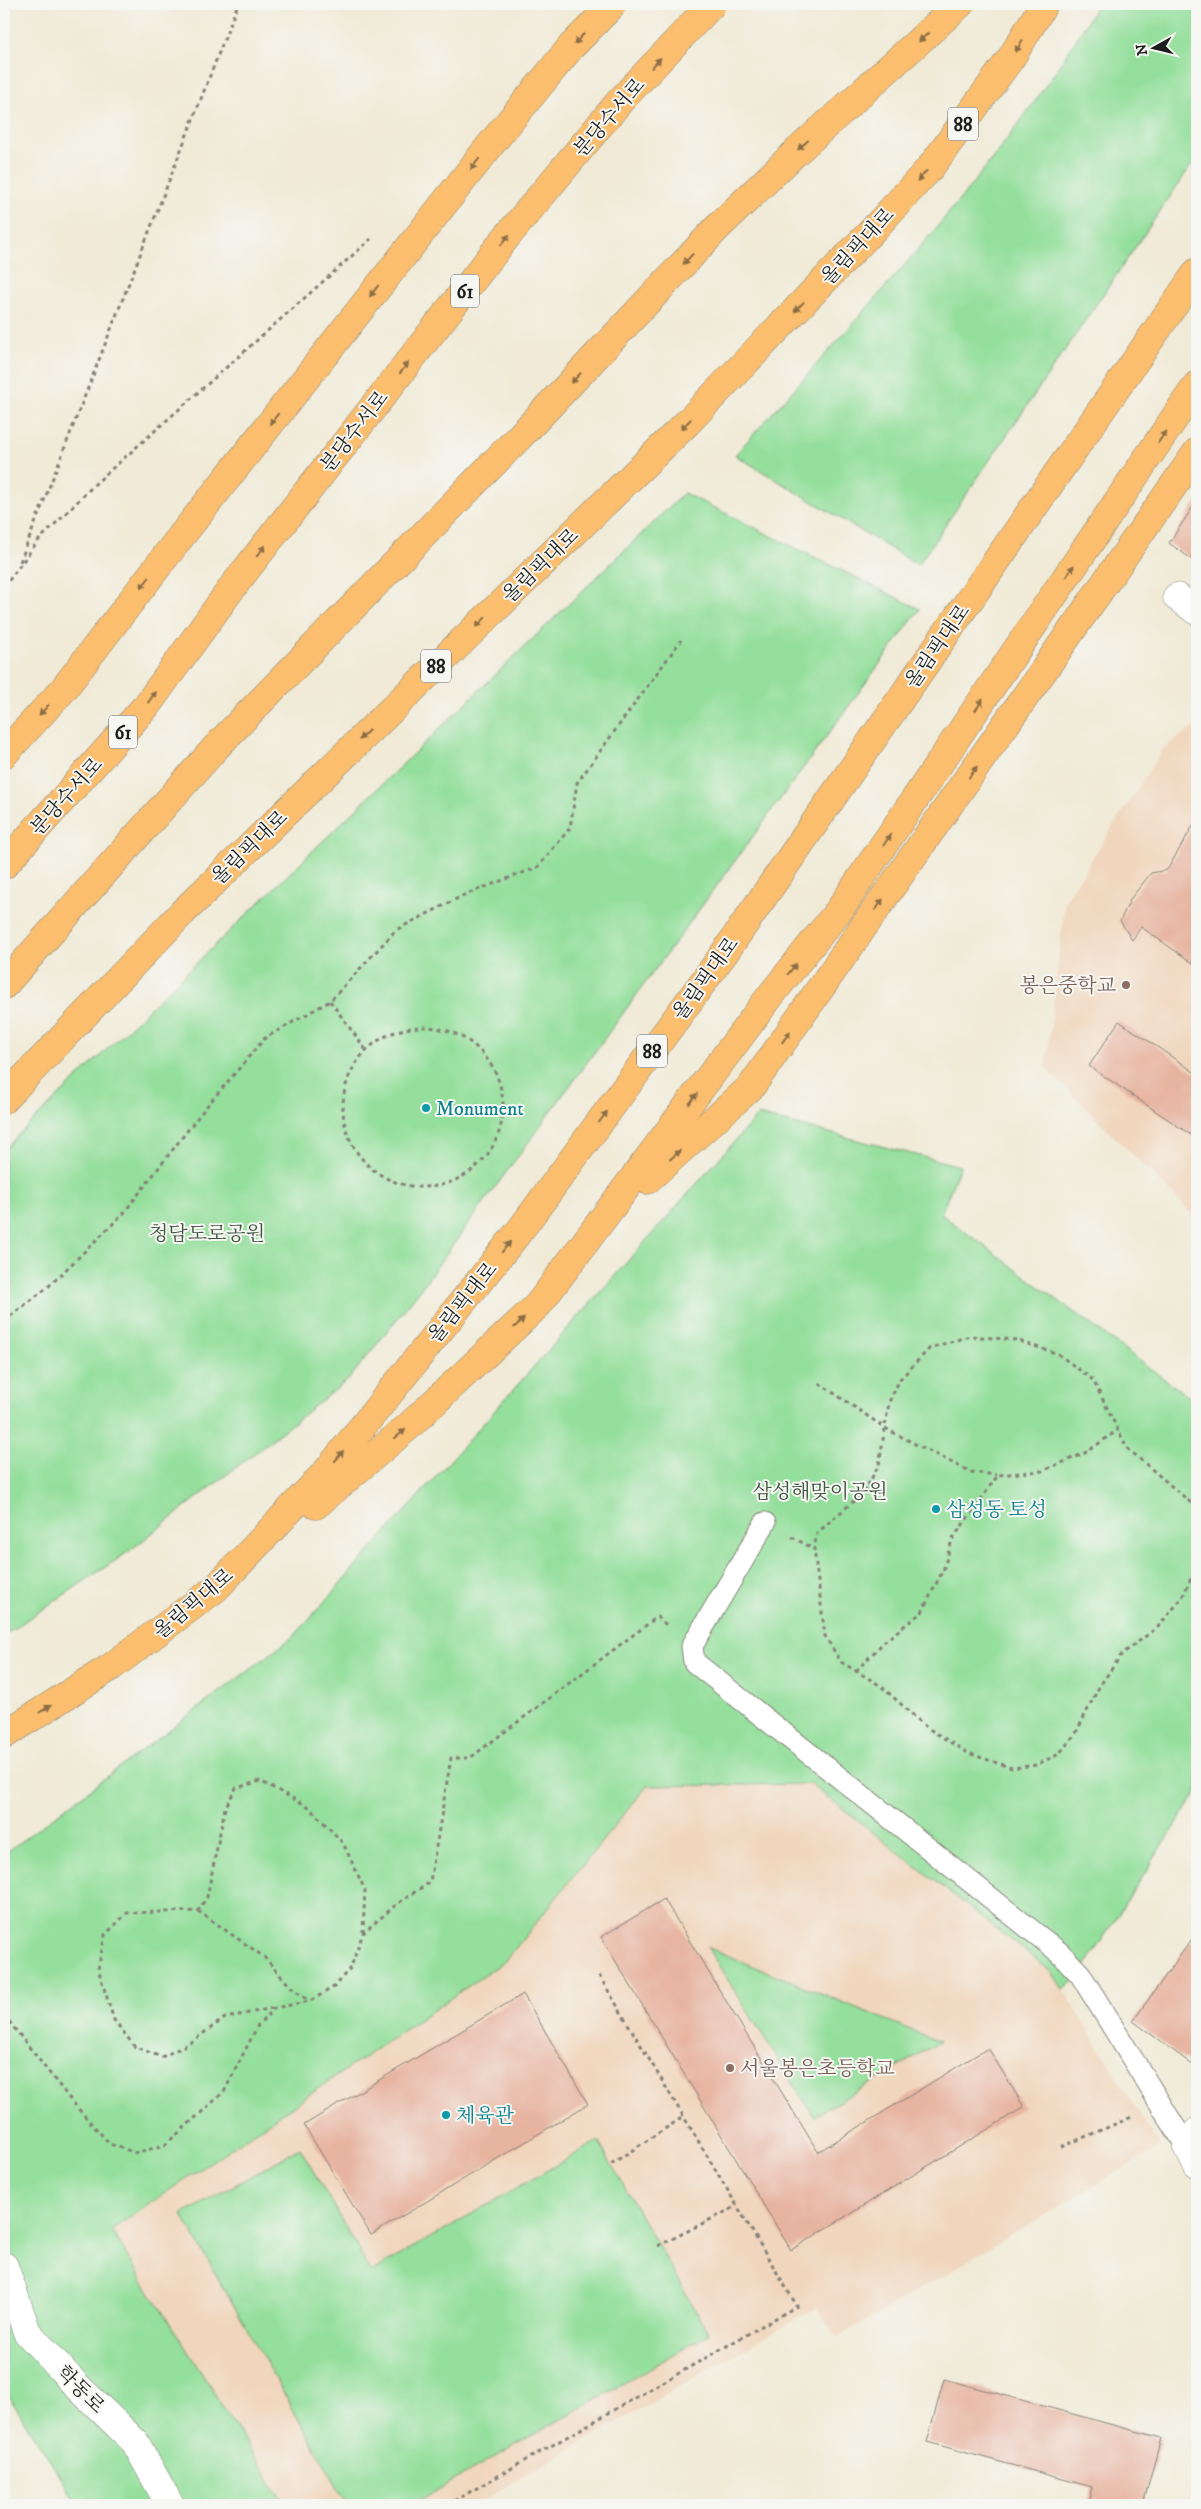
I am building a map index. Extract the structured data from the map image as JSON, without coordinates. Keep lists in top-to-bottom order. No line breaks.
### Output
{"streets":{"highway":["분당수서로","88","올림픽대로","61"],"street":["학동로"]},"parks":["청담도로공원","삼성해맞이공원"],"places":["봉은중학교","Monument","삼성동 토성","서울봉은초등학교","체육관"],"north":"left"}
